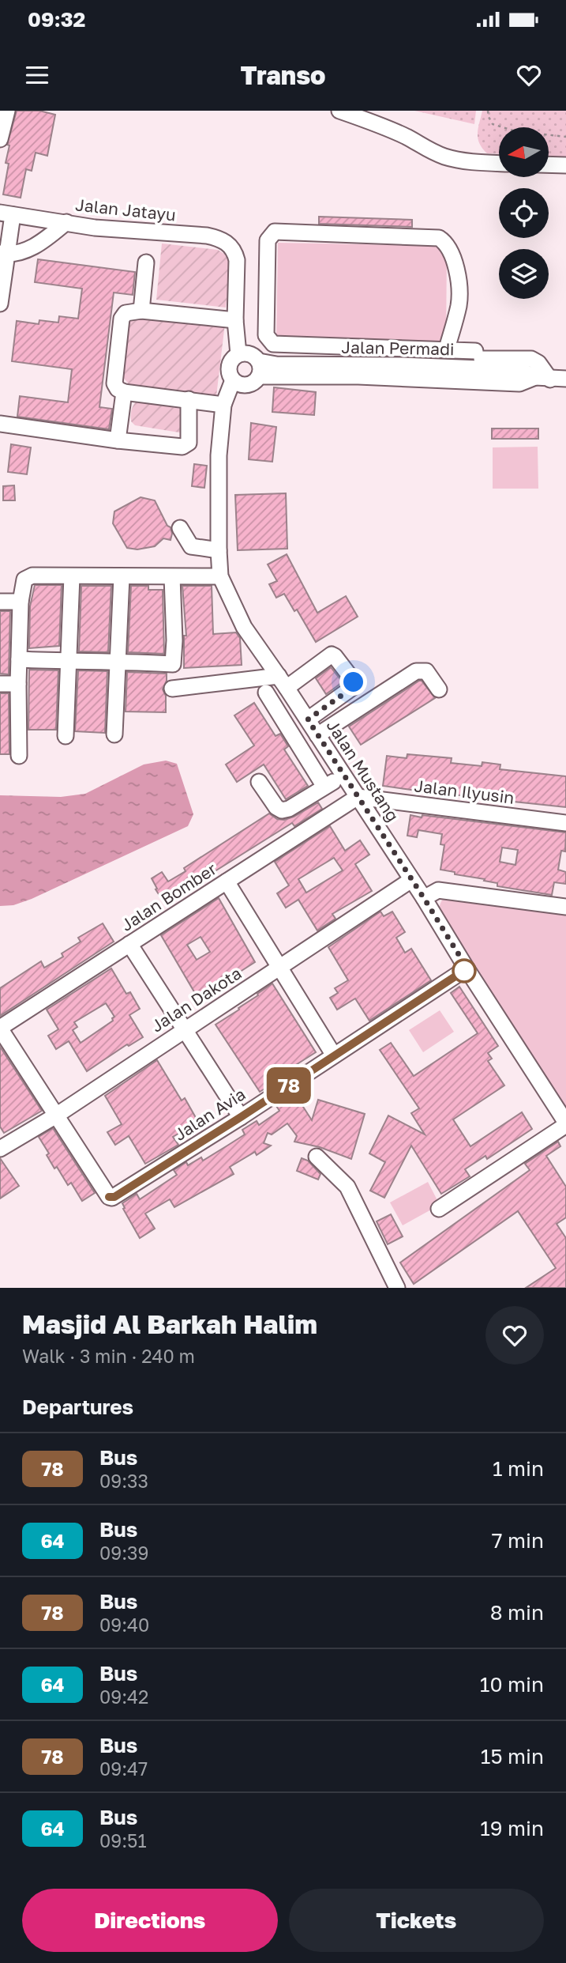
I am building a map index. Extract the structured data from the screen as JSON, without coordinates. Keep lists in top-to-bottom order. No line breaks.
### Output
{"streets":{"street":["Jalan Jatayu","Jalan Permadi","Jalan Mustang","Jalan Ilyusin","Jalan Bomber","Jalan Dakota","Jalan Avia"]},"crossings":[["Jalan Permadi","Jalan Mustang"],["Jalan Mustang","Jalan Ilyusin"],["Jalan Mustang","Jalan Bomber"],["Jalan Mustang","Jalan Dakota"],["Jalan Mustang","Jalan Avia"],["Jalan Ilyusin","Jalan Bomber"],["Jalan Dakota","Jalan Avia"]],"lines":["bus line 78"],"north":"left","page":{"status":"09:32","header":"Transo","on_map":"78","heading":[["Masjid Al Barkah Halim","Walk · 3 min · 240 m"],"Departures"],"list":[{"mark":"78","name":"Bus","note":"09:33","value":"1 min"},{"mark":"64","name":"Bus","note":"09:39","value":"7 min"},{"mark":"78","name":"Bus","note":"09:40","value":"8 min"},{"mark":"64","name":"Bus","note":"09:42","value":"10 min"},{"mark":"78","name":"Bus","note":"09:47","value":"15 min"},{"mark":"64","name":"Bus","note":"09:51","value":"19 min"}],"buttons":["Directions","Tickets"]}}
